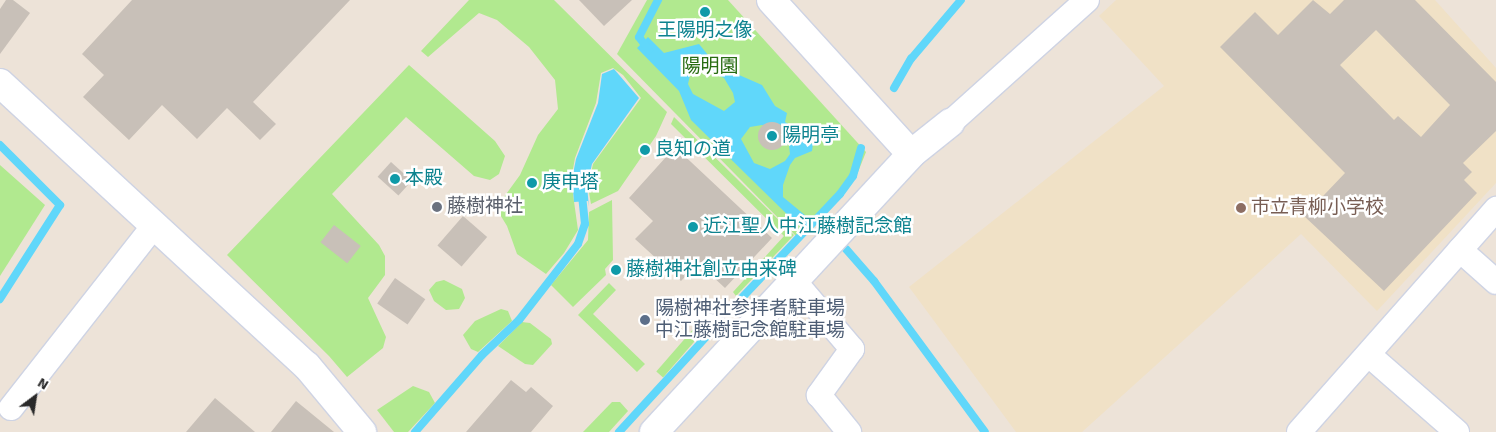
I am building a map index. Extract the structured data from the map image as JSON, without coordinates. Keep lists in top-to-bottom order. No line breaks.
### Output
{"parks":["陽明園"],"places":["王陽明之像","陽明亭","良知の道","本殿","庚申塔","藤樹神社","市立青柳小学校","近江聖人中江藤樹記念館","藤樹神社創立由来碑","陽樹神社参拝者駐車場 中江藤樹記念館駐車場"],"north":"top right"}
